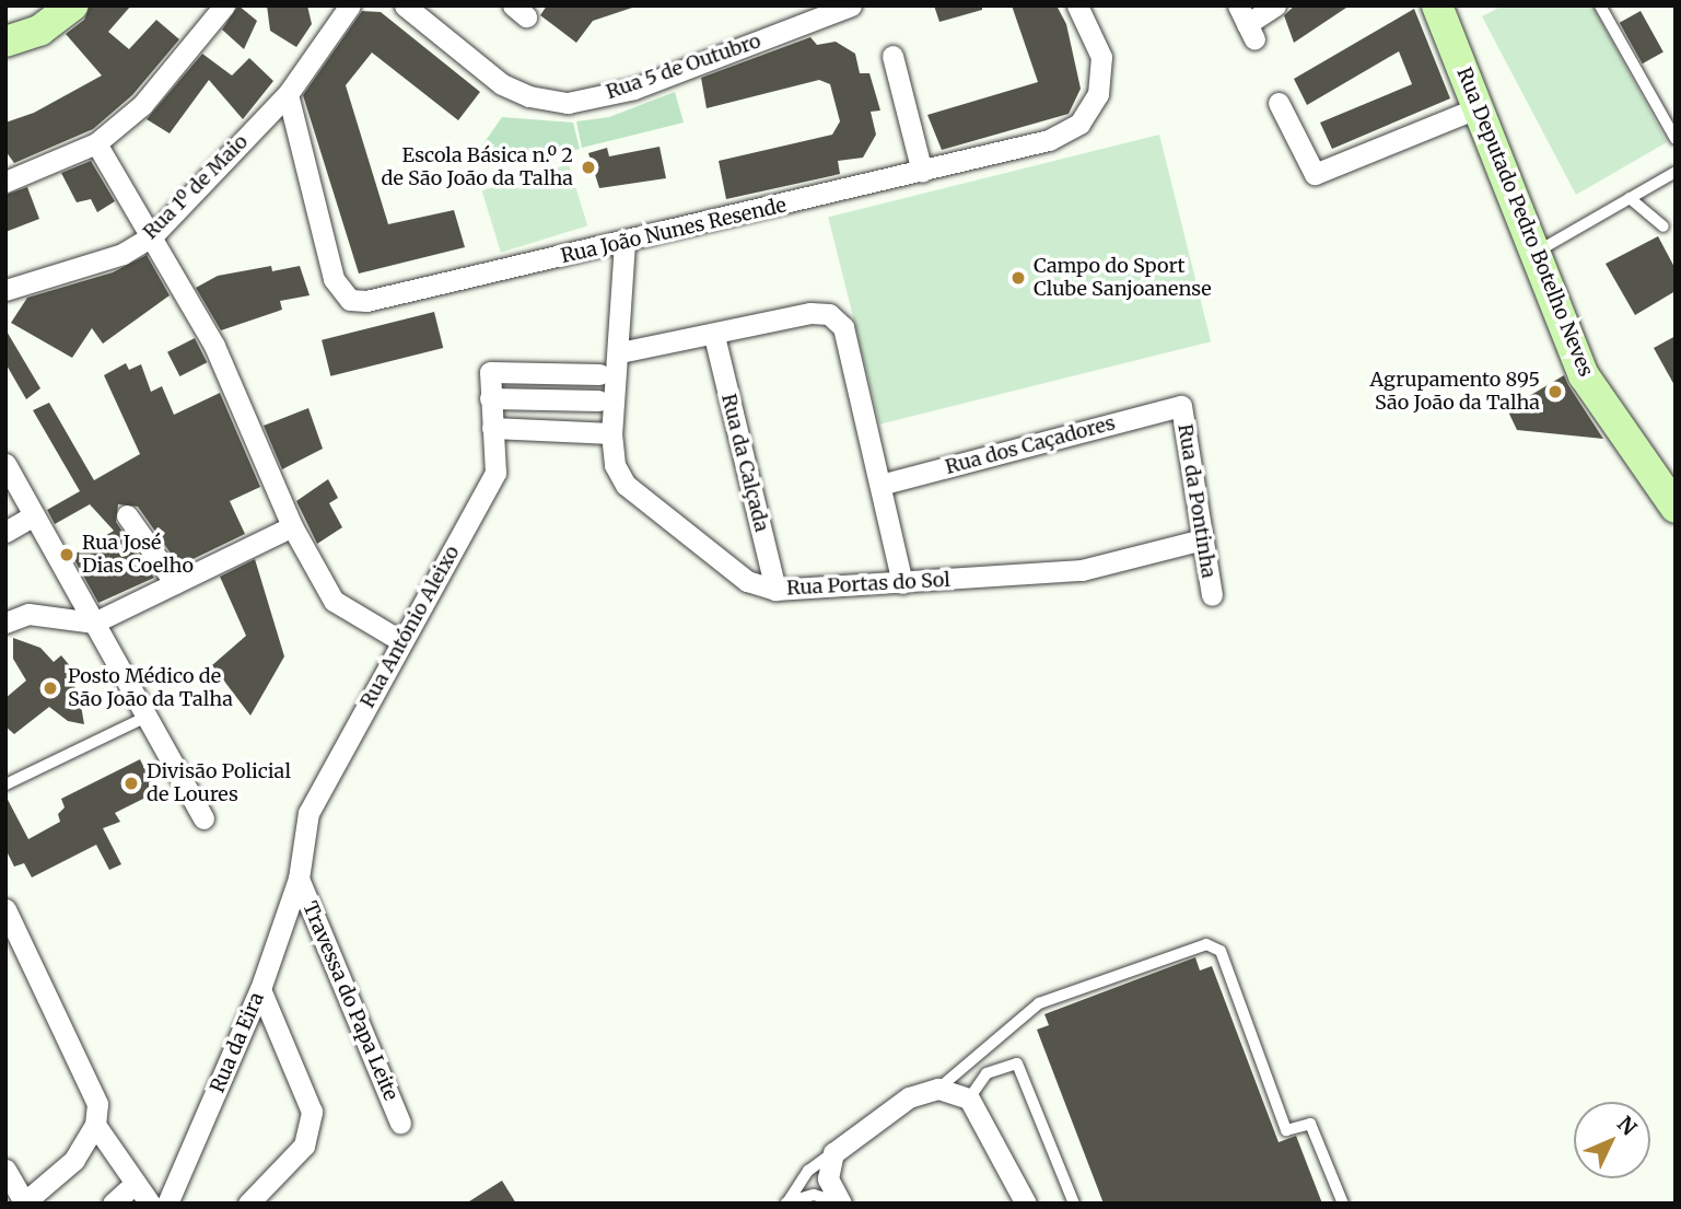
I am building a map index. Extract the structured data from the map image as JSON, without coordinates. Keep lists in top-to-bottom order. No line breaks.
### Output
{"streets":{"street":["Rua 5 de Outubro","Rua 1º de Maio","Rua Deputado Pedro Botelho Neves","Rua João Nunes Resende","Rua dos Caçadores","Rua da Calçada","Rua da Pontinha","Rua Portas do Sol","Rua António Aleixo","Travessa do Papa Leite","Rua da Eira"]},"crossings":[["Rua 1º de Maio","Rua João Nunes Resende"],["Rua João Nunes Resende","Rua Portas do Sol"],["Rua dos Caçadores","Rua da Pontinha"],["Rua da Calçada","Rua Portas do Sol"],["Rua da Pontinha","Rua Portas do Sol"],["Rua António Aleixo","Travessa do Papa Leite"],["Rua António Aleixo","Rua da Eira"],["Travessa do Papa Leite","Rua da Eira"]],"places":["Escola Básica n.º 2 de São João da Talha","Campo do Sport Clube Sanjoanense","Agrupamento 895 São João da Talha","Rua José Dias Coelho","Posto Médico de São João da Talha","Divisão Policial de Loures"],"north":"top right"}
